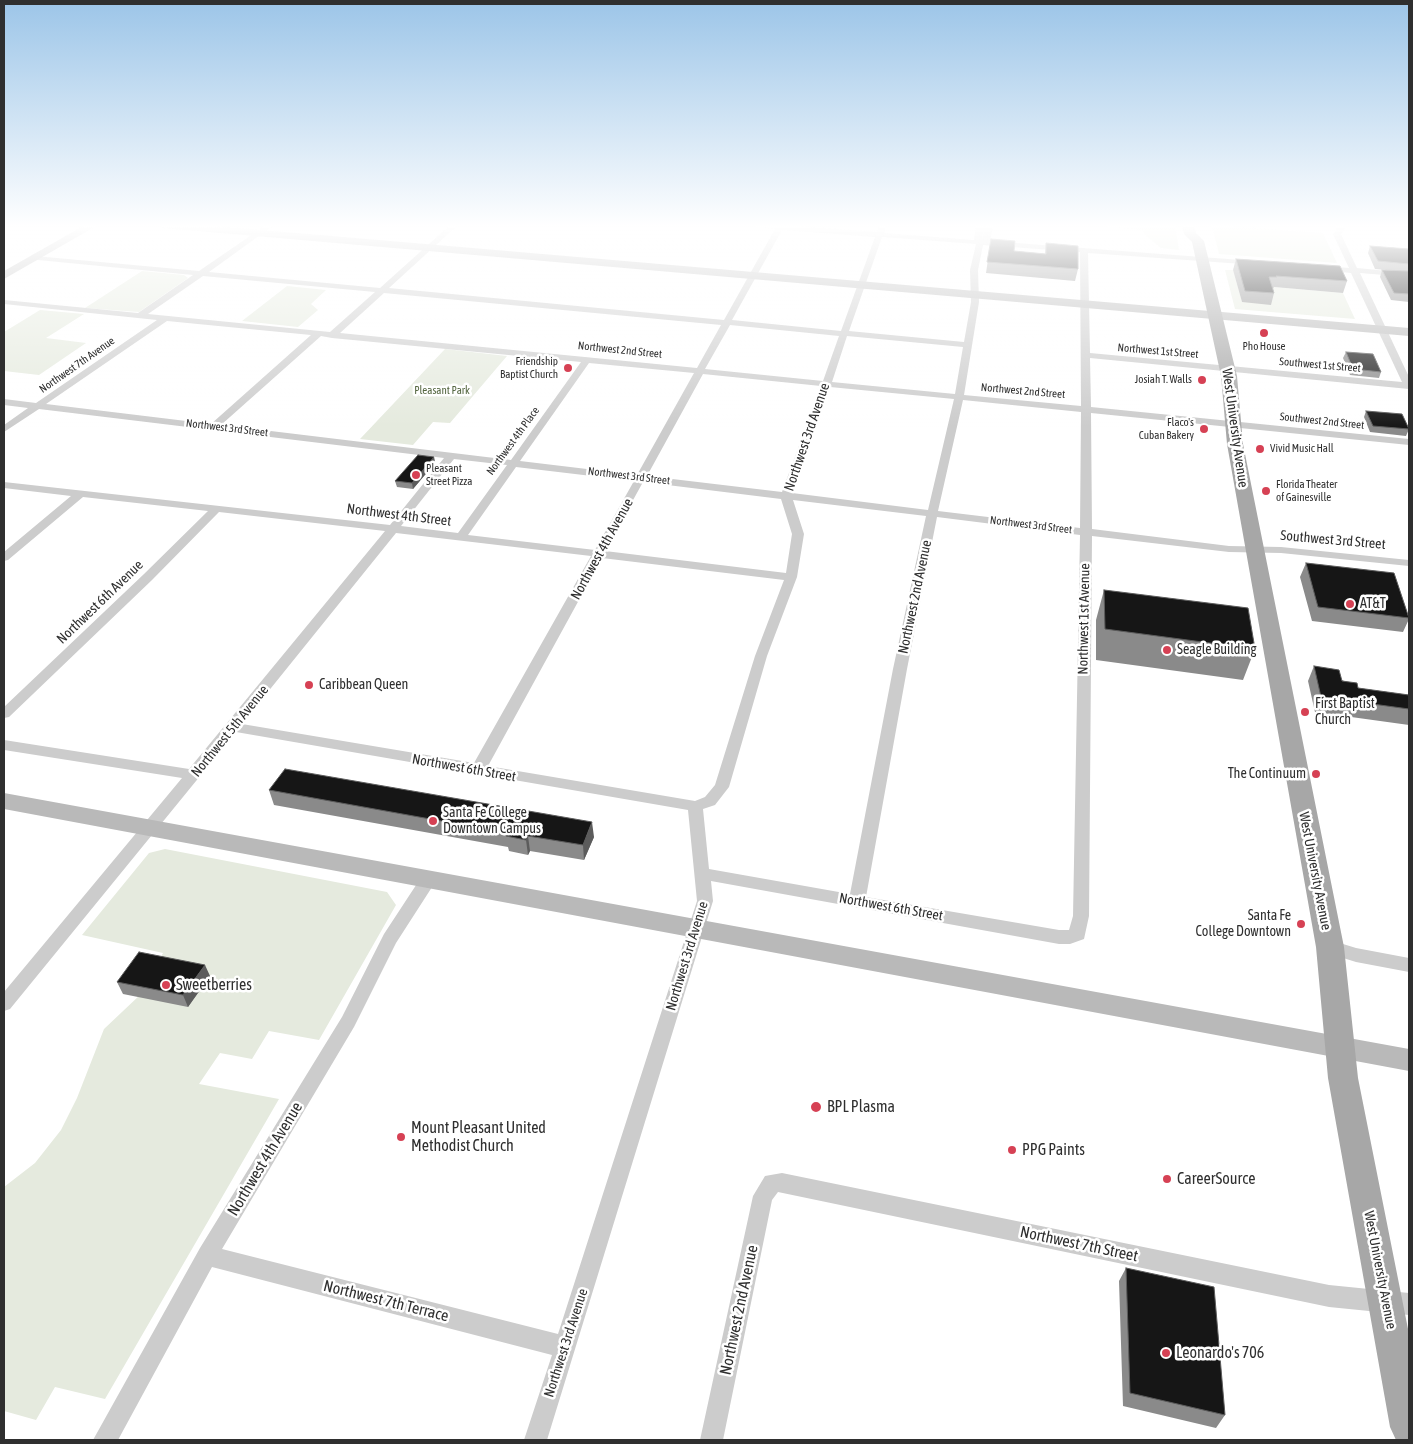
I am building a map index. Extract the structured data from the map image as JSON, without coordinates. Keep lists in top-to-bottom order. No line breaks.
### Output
{"streets":{"main road":["West University Avenue"],"street":["Northwest 2nd Street","Northwest 1st Street","Northwest 7th Avenue","Southwest 1st Street","Southwest 2nd Street","Northwest 3rd Street","Northwest 3rd Avenue","Northwest 4th Place","Northwest 4th Street","Southwest 3rd Street","Northwest 4th Avenue","Northwest 2nd Avenue","Northwest 6th Avenue","Northwest 1st Avenue","Northwest 5th Avenue","Northwest 6th Street","Northwest 7th Street","Northwest 7th Terrace"]},"crossings":[["Northwest 2nd Street","Northwest 7th Avenue"],["Northwest 2nd Street","Southwest 2nd Street"],["Northwest 2nd Street","West University Avenue"],["Northwest 2nd Street","Northwest 3rd Avenue"],["Northwest 2nd Street","Northwest 4th Place"],["Northwest 2nd Street","Northwest 4th Avenue"],["Northwest 2nd Street","Northwest 2nd Avenue"],["Northwest 2nd Street","Northwest 1st Avenue"],["Northwest 1st Street","Southwest 1st Street"],["Northwest 1st Street","West University Avenue"],["Northwest 1st Street","Northwest 1st Avenue"],["Northwest 7th Avenue","Northwest 3rd Street"],["Southwest 1st Street","West University Avenue"],["Southwest 2nd Street","West University Avenue"],["Northwest 3rd Street","West University Avenue"],["Northwest 3rd Street","Northwest 3rd Avenue"],["Northwest 3rd Street","Northwest 4th Place"],["Northwest 3rd Street","Southwest 3rd Street"],["Northwest 3rd Street","Northwest 4th Avenue"],["Northwest 3rd Street","Northwest 2nd Avenue"],["Northwest 3rd Street","Northwest 1st Avenue"],["Northwest 3rd Street","Northwest 5th Avenue"],["West University Avenue","Southwest 3rd Street"],["West University Avenue","Northwest 7th Street"],["Northwest 3rd Avenue","Northwest 4th Street"],["Northwest 3rd Avenue","Northwest 6th Street"],["Northwest 3rd Avenue","Northwest 7th Terrace"],["Northwest 4th Place","Northwest 4th Street"],["Northwest 4th Street","Northwest 4th Avenue"],["Northwest 4th Street","Northwest 6th Avenue"],["Northwest 4th Street","Northwest 5th Avenue"],["Northwest 4th Avenue","Northwest 6th Street"],["Northwest 4th Avenue","Northwest 7th Terrace"],["Northwest 2nd Avenue","Northwest 6th Street"],["Northwest 2nd Avenue","Northwest 7th Street"],["Northwest 1st Avenue","Northwest 6th Street"],["Northwest 5th Avenue","Northwest 6th Street"]],"parks":["Pleasant Park"],"places":["Pho House","Friendship Baptist Church","Josiah T. Walls","Flaco's Cuban Bakery","Vivid Music Hall","Pleasant Street Pizza","Florida Theater of Gainesville","AT&T","Seagle Building","Caribbean Queen","First Baptist Church","The Continuum","Santa Fe College Downtown Campus","Santa Fe College Downtown","Sweetberries","BPL Plasma","Mount Pleasant United Methodist Church","PPG Paints","CareerSource","Leonardo's 706"]}
